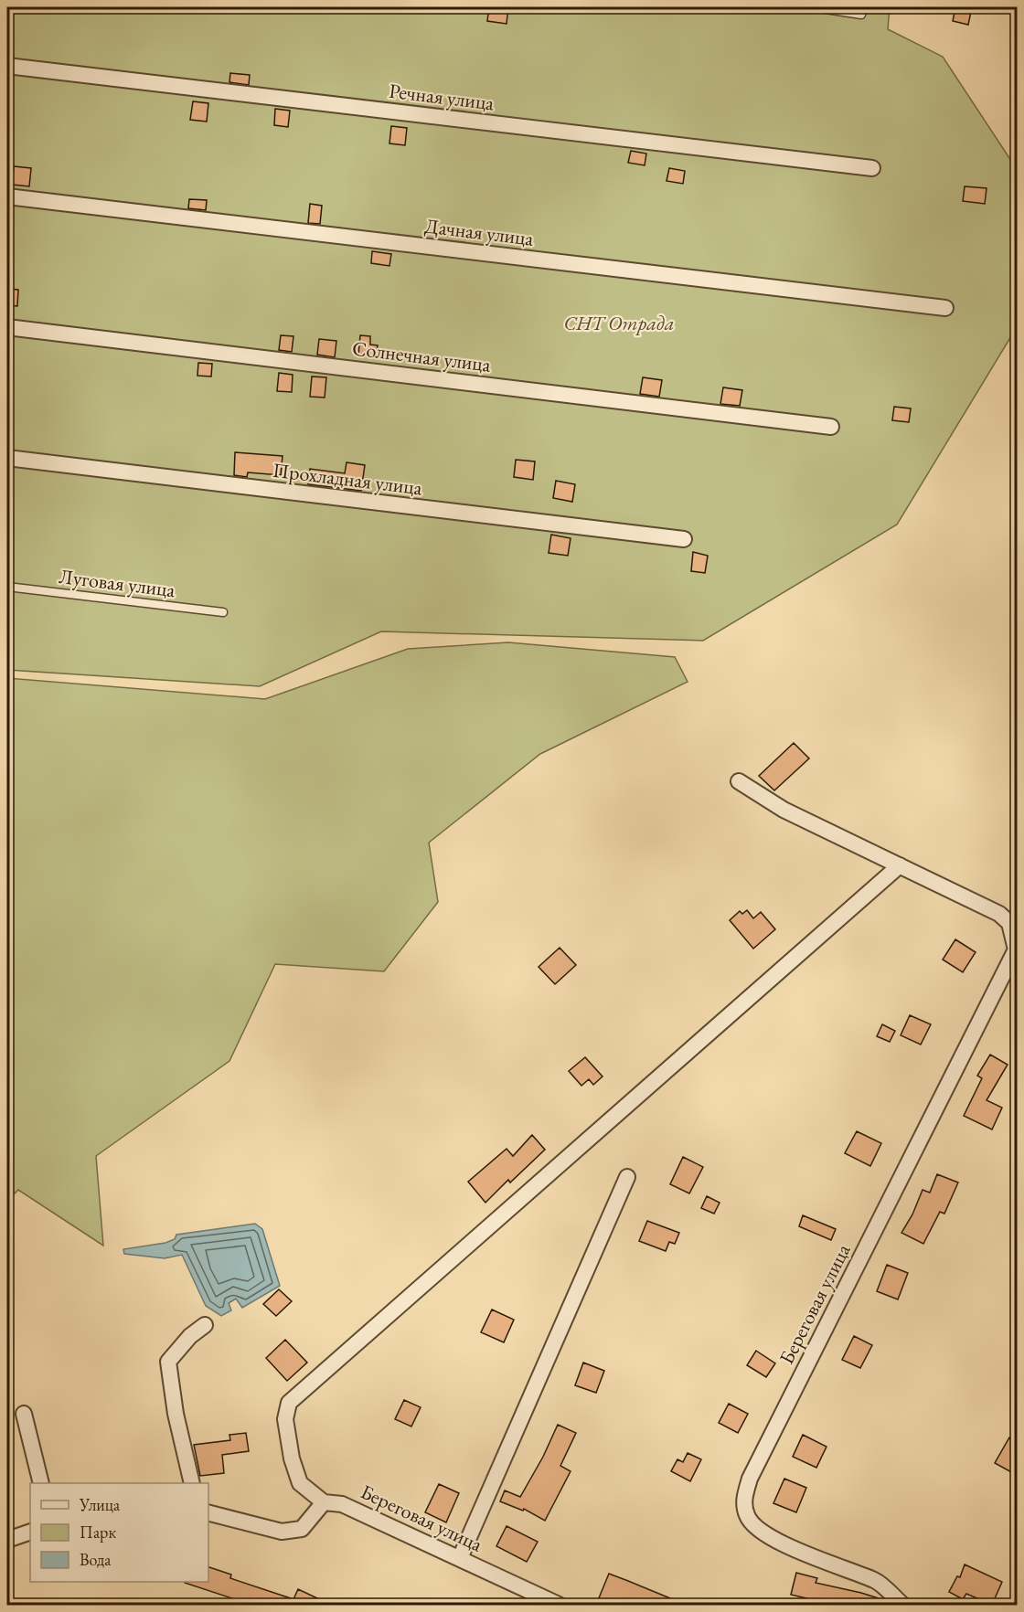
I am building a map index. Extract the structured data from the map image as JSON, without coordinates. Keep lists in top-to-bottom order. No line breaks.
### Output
{"streets":{"street":["Речная улица","Дачная улица","Солнечная улица","Прохладная улица","Береговая улица"],"lane":["Луговая улица"]},"parks":["СНТ Отрада"],"legend":["Улица","Парк","Вода"]}
